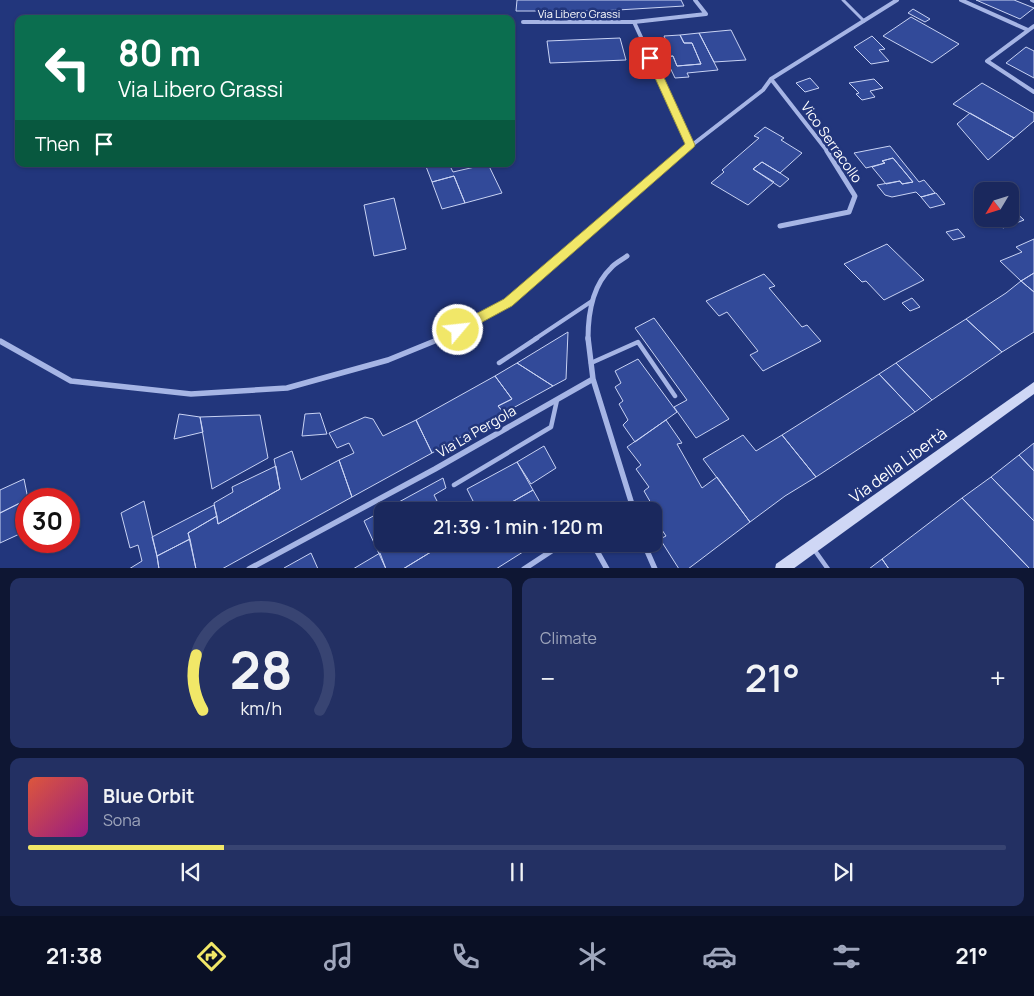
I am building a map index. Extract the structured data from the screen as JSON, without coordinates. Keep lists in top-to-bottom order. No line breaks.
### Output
{"streets":{"main road":["Via della Libertà"],"street":["Via Libero Grassi","Vico Serracollo","Via La Pergola"]},"north":"bottom left","page":{"turn":["80 m","Via Libero Grassi"],"then":"Then","limit":"30","trip":"21:39 · 1 min · 120 m","tile":"Climate","heat":["−","21°","+"],"song":["Blue Orbit","Sona"],"tabs":["21:38","21°"],"gauge":["28","km/h"]}}
